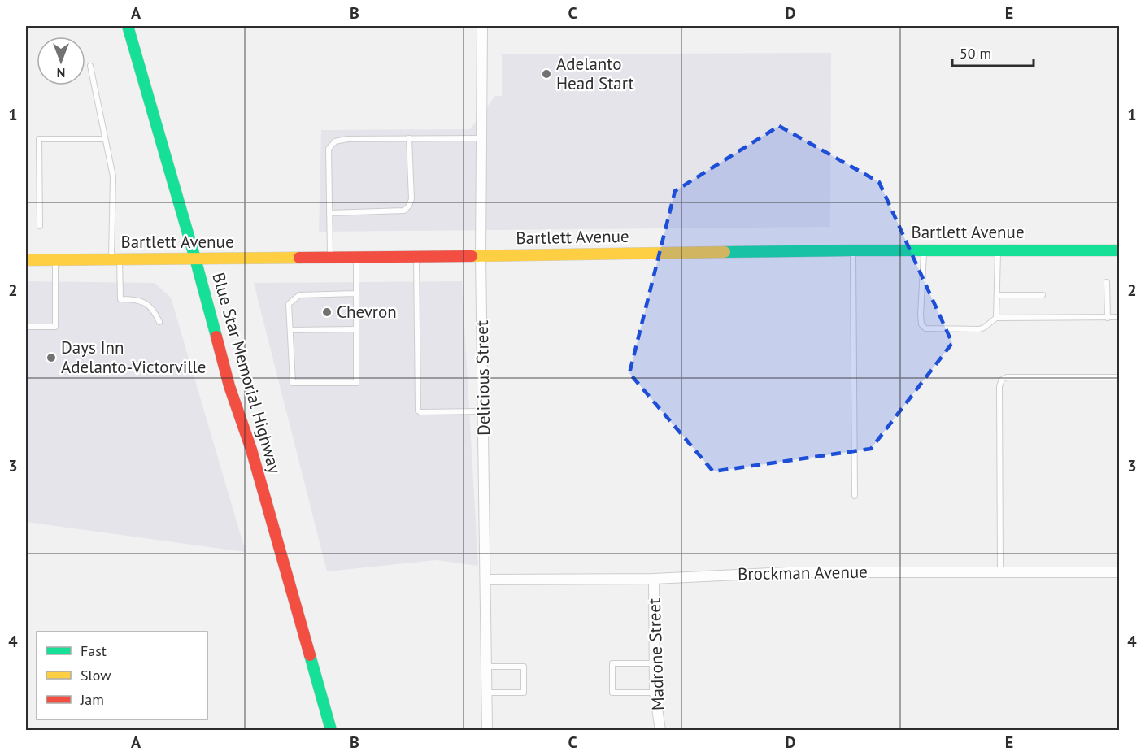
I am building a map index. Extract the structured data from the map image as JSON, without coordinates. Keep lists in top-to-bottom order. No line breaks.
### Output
{"streets":{"main road":["Bartlett Avenue","Blue Star Memorial Highway"],"street":["Delicious Street","Brockman Avenue","Madrone Street"]},"crossings":[["Bartlett Avenue","Blue Star Memorial Highway"],["Bartlett Avenue","Delicious Street"],["Delicious Street","Brockman Avenue"],["Brockman Avenue","Madrone Street"]],"places":["Adelanto Head Start","Chevron","Days Inn Adelanto-Victorville"],"legend":["Fast","Slow","Jam"],"scale_bar":"50 m","north":"bottom","grid":{"columns":["A","B","C","D","E"],"rows":["1","2","3","4"]}}
